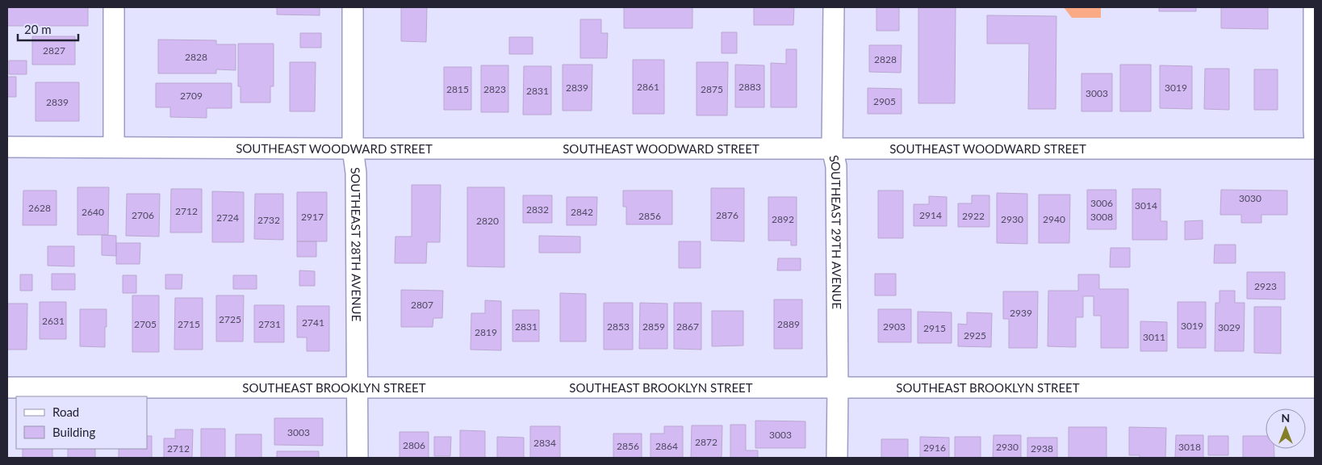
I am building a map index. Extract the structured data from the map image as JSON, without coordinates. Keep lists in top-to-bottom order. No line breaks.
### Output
{"streets":{"street":["SOUTHEAST WOODWARD STREET","SOUTHEAST 29TH AVENUE","SOUTHEAST 28TH AVENUE","SOUTHEAST BROOKLYN STREET"]},"crossings":[["SOUTHEAST WOODWARD STREET","SOUTHEAST 29TH AVENUE"],["SOUTHEAST WOODWARD STREET","SOUTHEAST 28TH AVENUE"],["SOUTHEAST 29TH AVENUE","SOUTHEAST BROOKLYN STREET"],["SOUTHEAST 28TH AVENUE","SOUTHEAST BROOKLYN STREET"]],"house_numbers":["2827","2828","2828","2861","2883","2839","3019","2815","2823","2875","2831","3003","2709","2905","2839","3030","3006","3014","2628","2832","2712","2640","2842","2706","2876","2914","2856","2922","2917","3008","2724","2892","2930","2940","2732","2820","2923","2807","2939","2725","2631","2741","2705","2715","2731","2889","3019","2831","2853","2859","2867","2903","3029","2915","2819","2925","3011","3003","3003","2872","2834","2806","2856","2864","2930","3018","2916","2712","2938"],"legend":["Road","Building"],"scale_bar":"20 m","north":"top"}
